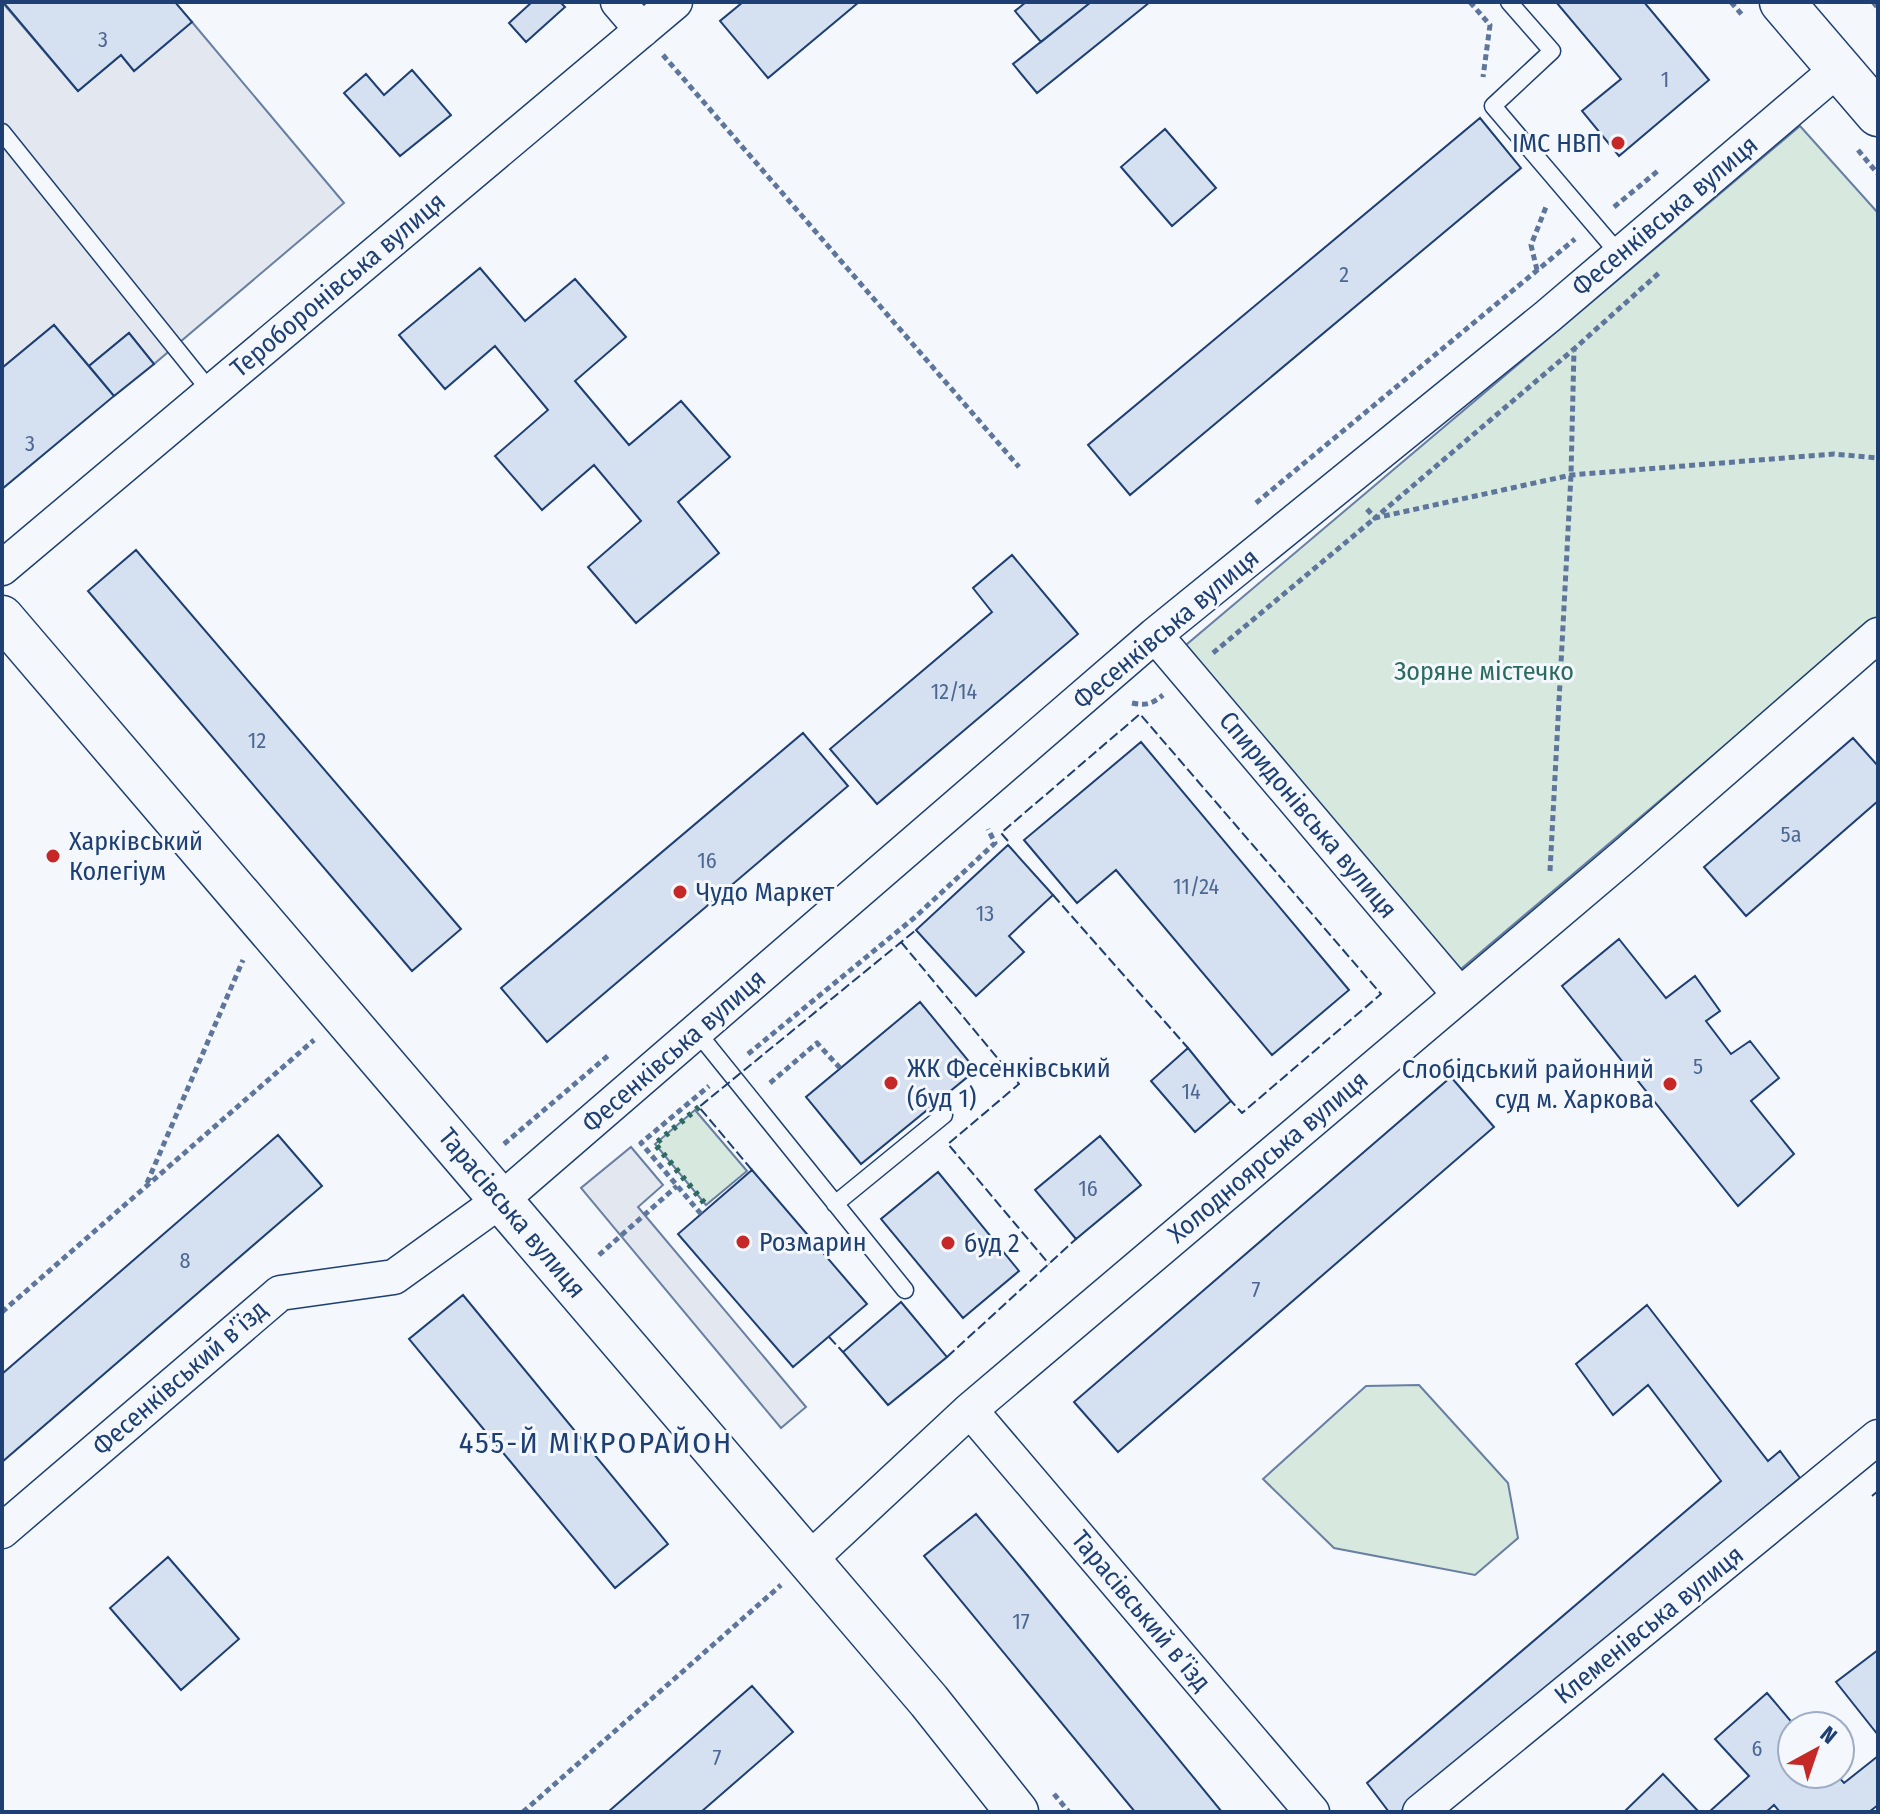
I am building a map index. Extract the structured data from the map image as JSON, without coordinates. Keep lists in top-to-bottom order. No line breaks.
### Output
{"streets":{"street":["Фесенківська вулиця","Тероборонівська вулиця","Спиридонівська вулиця","Холодноярська вулиця","Тарасівська вулиця","Фесенківський в’їзд","Тарасівський в’їзд","Клеменівська вулиця"]},"crossings":[["Фесенківська вулиця","Спиридонівська вулиця"],["Фесенківська вулиця","Тарасівська вулиця"],["Фесенківська вулиця","Фесенківський в’їзд"],["Спиридонівська вулиця","Холодноярська вулиця"],["Холодноярська вулиця","Тарасівська вулиця"],["Холодноярська вулиця","Тарасівський в’їзд"],["Тарасівська вулиця","Фесенківський в’їзд"]],"districts":["455-Й МІКРОРАЙОН"],"parks":["Зоряне містечко"],"places":["ІМС НВП","Харківський Колегіум","Чудо Маркет","ЖК Фесенківський (буд 1)","Слобідський районний суд м. Харкова","Розмарин","буд 2"],"house_numbers":["3","1","2","3","12/14","12","5а","16","11/24","13","5","14","16","8","7","17","6","7"],"north":"top right"}
